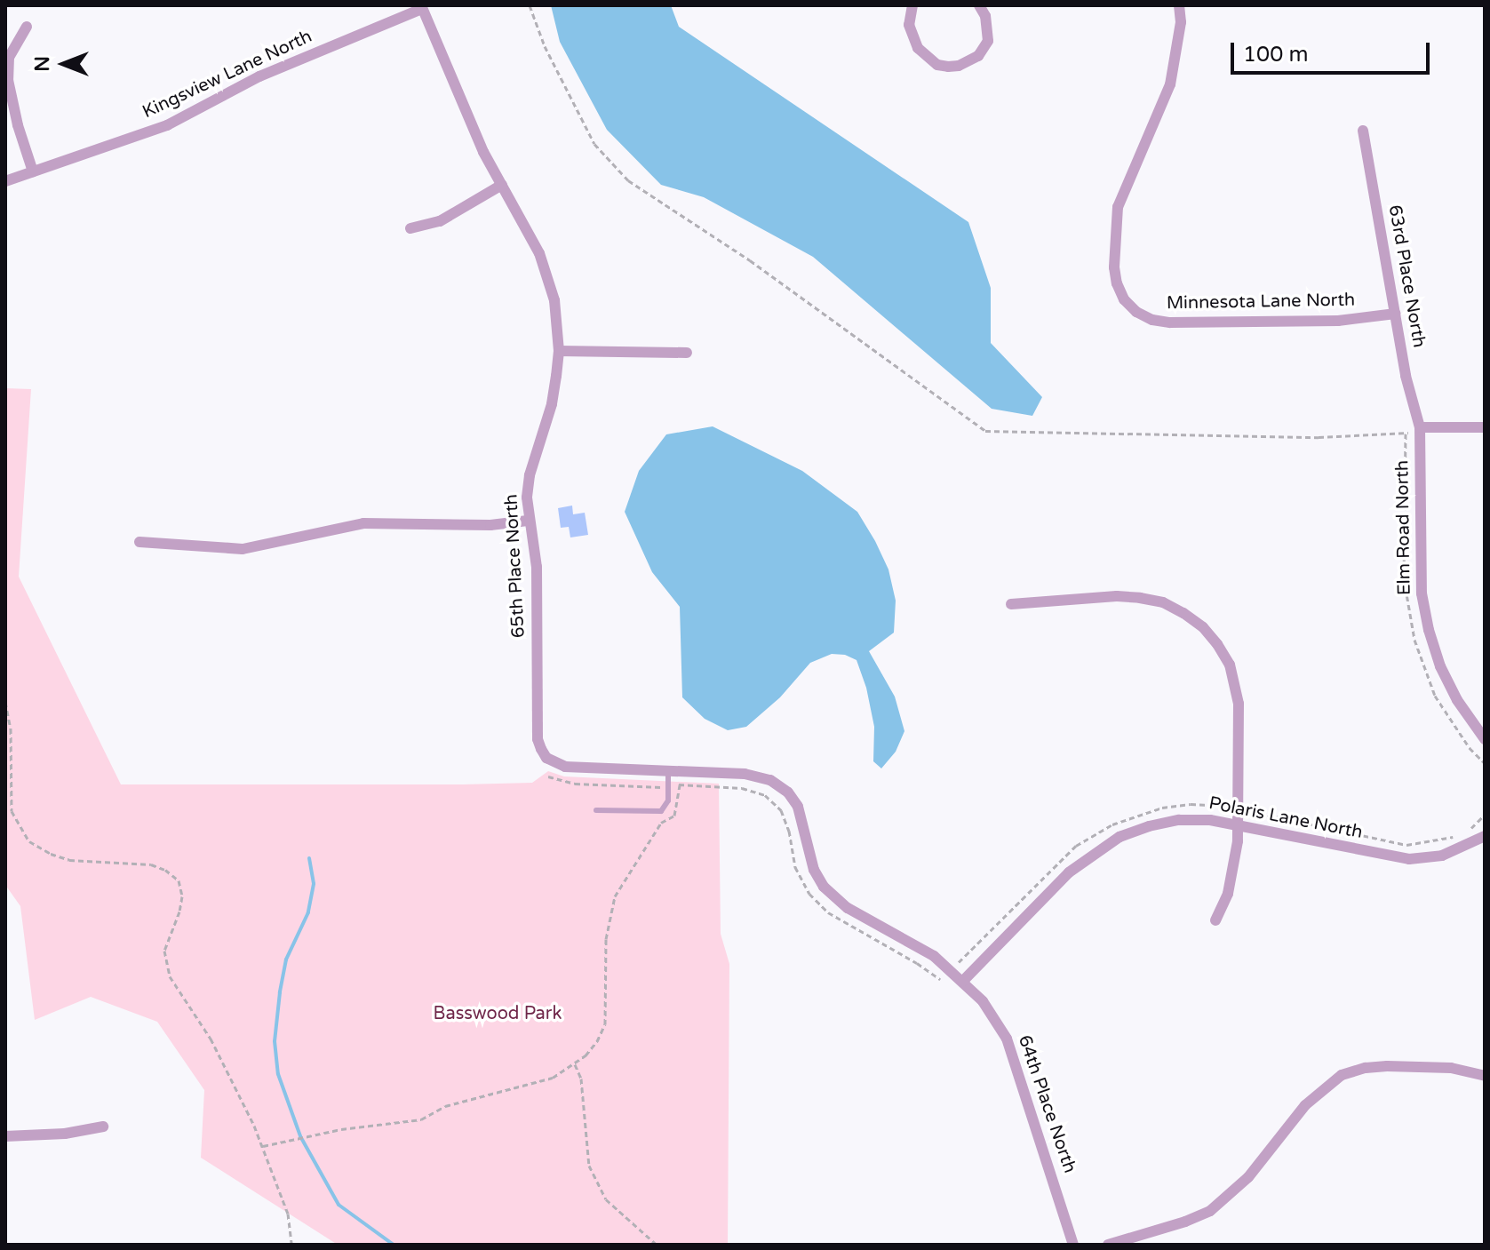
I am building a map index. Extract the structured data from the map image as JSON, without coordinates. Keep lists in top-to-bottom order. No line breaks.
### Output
{"streets":{"street":["Kingsview Lane North","63rd Place North","Minnesota Lane North","Elm Road North","65th Place North","Polaris Lane North","64th Place North"]},"crossings":[["Kingsview Lane North","65th Place North"],["63rd Place North","Minnesota Lane North"],["63rd Place North","Elm Road North"],["65th Place North","64th Place North"],["Polaris Lane North","64th Place North"]],"parks":["Basswood Park"],"scale_bar":"100 m","north":"left"}
